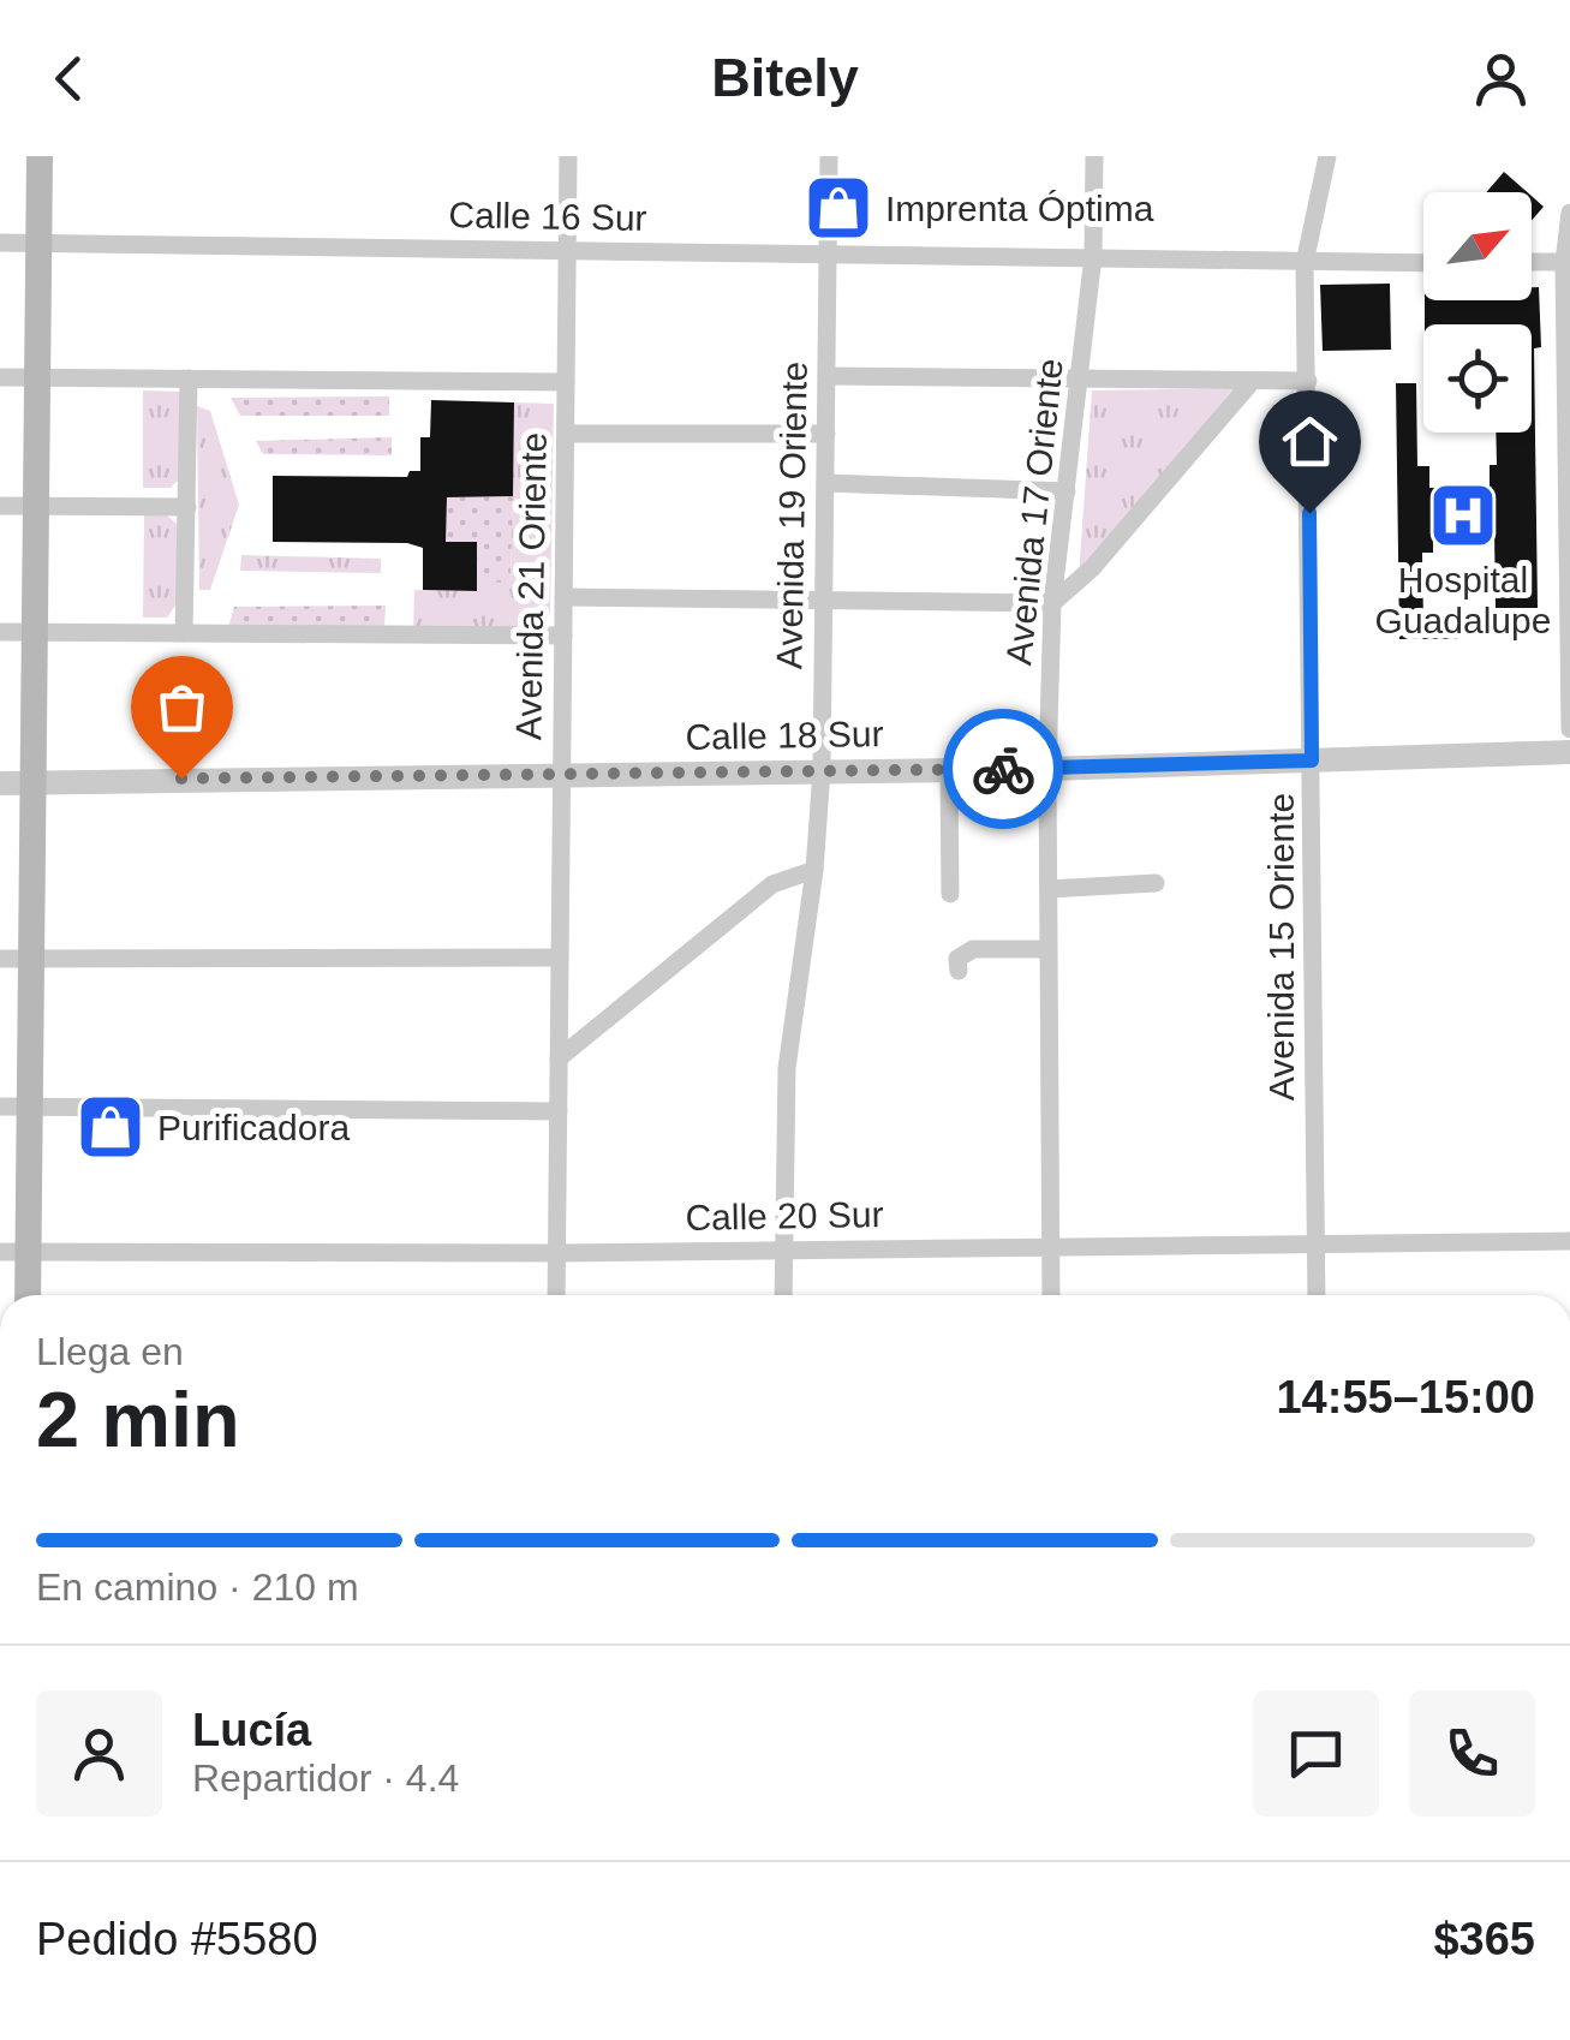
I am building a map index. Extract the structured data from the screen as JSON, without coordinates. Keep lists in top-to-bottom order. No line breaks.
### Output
{"streets":{"street":["Calle 16 Sur","Avenida 17 Oriente","Avenida 19 Oriente","Avenida 21 Oriente","Calle 18 Sur","Avenida 15 Oriente","Calle 20 Sur"]},"crossings":[["Calle 16 Sur","Avenida 17 Oriente"],["Calle 16 Sur","Avenida 19 Oriente"],["Calle 16 Sur","Avenida 21 Oriente"],["Calle 16 Sur","Avenida 15 Oriente"],["Avenida 17 Oriente","Calle 18 Sur"],["Avenida 17 Oriente","Calle 20 Sur"],["Avenida 19 Oriente","Calle 18 Sur"],["Avenida 19 Oriente","Calle 20 Sur"],["Avenida 21 Oriente","Calle 18 Sur"],["Avenida 21 Oriente","Calle 20 Sur"],["Calle 18 Sur","Avenida 15 Oriente"],["Avenida 15 Oriente","Calle 20 Sur"]],"places":{"shop":["Imprenta Óptima","Purificadora"],"hospital":["Hospital Guadalupe"]},"north":"top right","page":{"header":"Bitely","heading":["2 min","Llega en","14:55–15:00"],"panel":["Lucía","Repartidor · 4.4","Pedido #5580","$365"],"bar":"En camino · 210 m"}}
